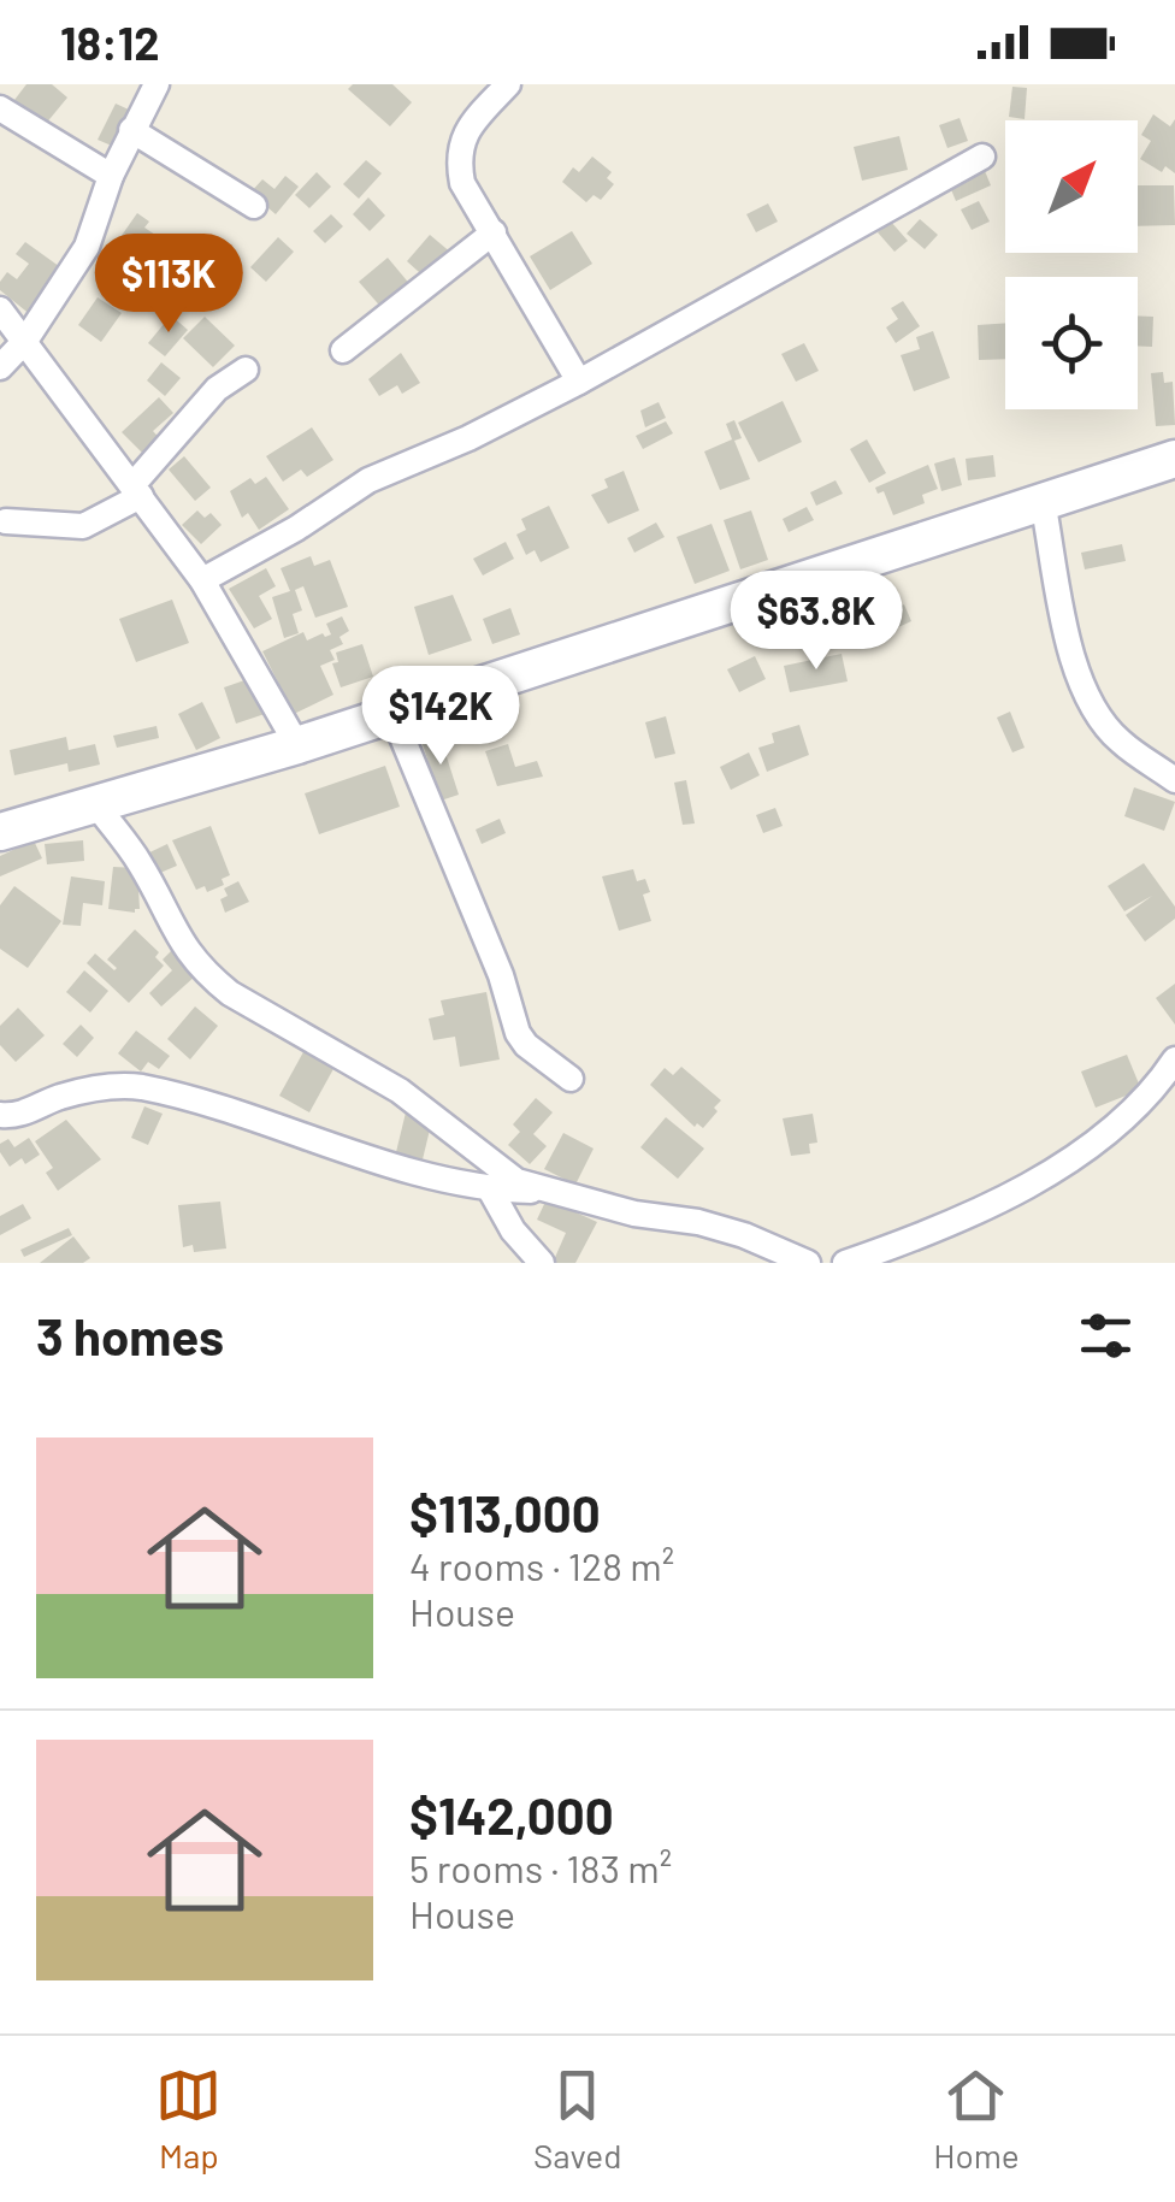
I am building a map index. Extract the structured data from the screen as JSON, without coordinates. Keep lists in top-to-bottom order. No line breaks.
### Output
{"north":"top right","page":{"status":"18:12","price":["$113K","$63.8K","$142K"],"heading":"3 homes","list":[{"name":"$113,000","note":"4 rooms · 128 m² · House"},{"name":"$142,000","note":"5 rooms · 183 m² · House"}],"tabs":["Map","Saved","Home"]}}
